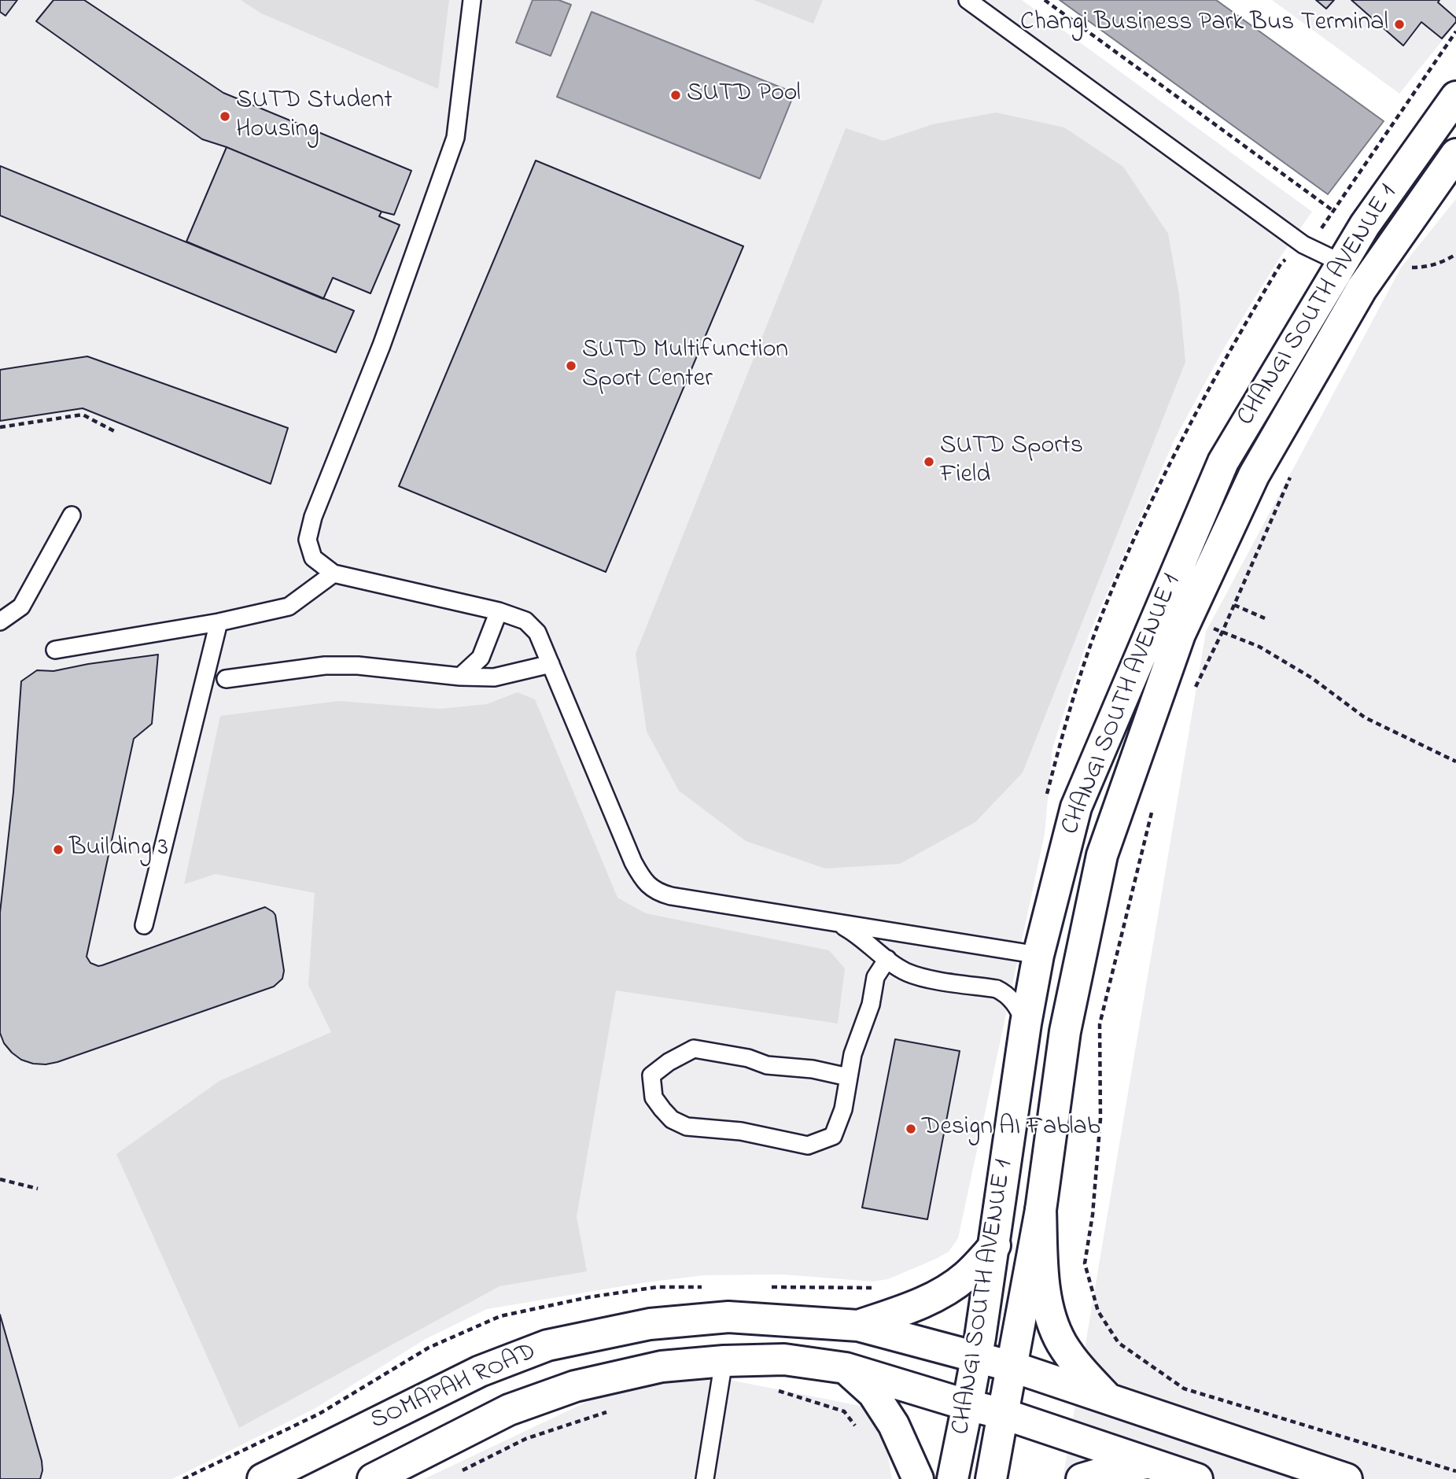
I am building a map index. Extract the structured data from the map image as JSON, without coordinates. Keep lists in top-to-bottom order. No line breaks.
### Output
{"streets":{"street":["CHANGI SOUTH AVENUE 1","SOMAPAH ROAD"]},"crossings":[["CHANGI SOUTH AVENUE 1","SOMAPAH ROAD"]],"places":["Changi Business Park Bus Terminal","SUTD Pool","SUTD Student Housing","SUTD Multifunction Sport Center","SUTD Sports Field","Building 3","Design AI Fablab"]}
